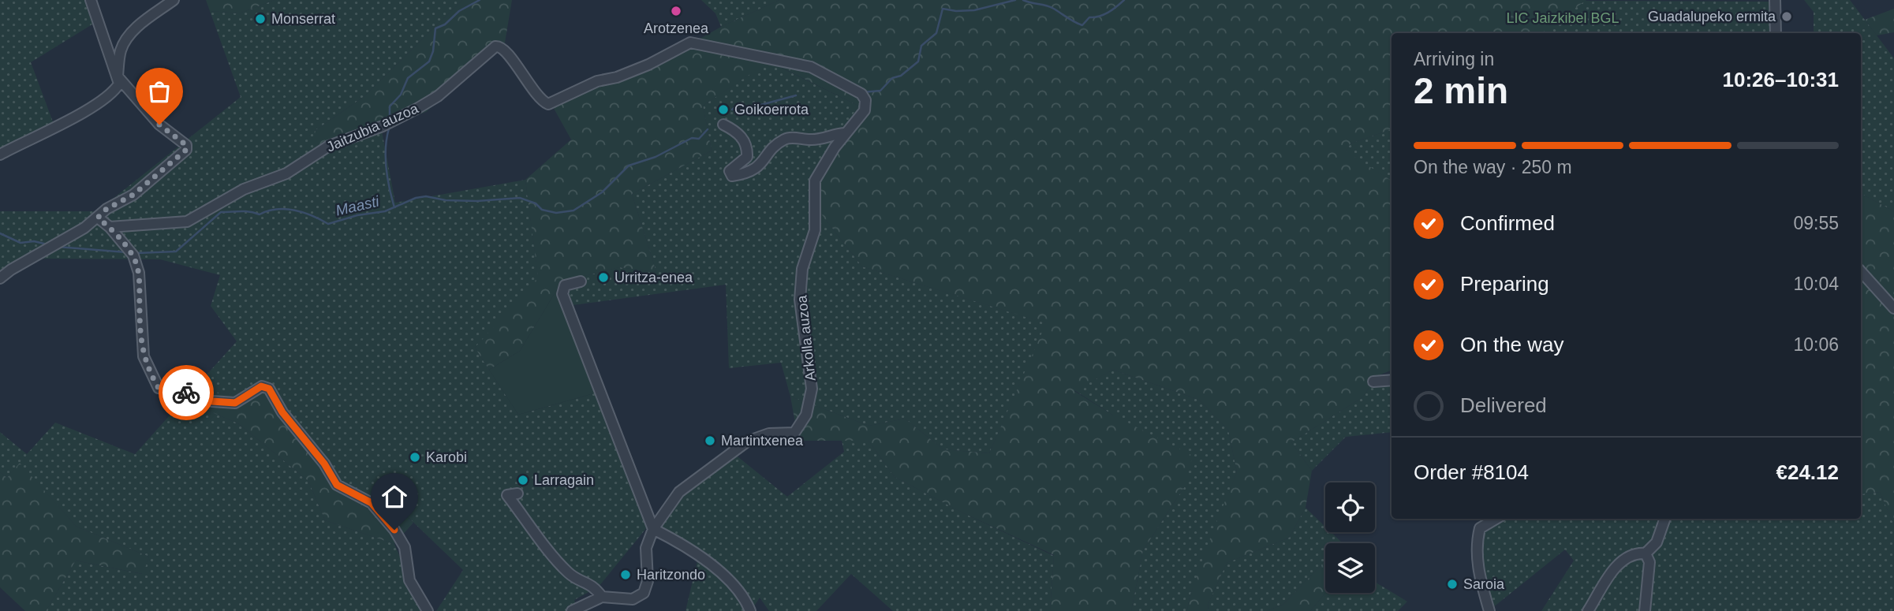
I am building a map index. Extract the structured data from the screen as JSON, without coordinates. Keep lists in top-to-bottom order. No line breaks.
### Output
{"streets":{"street":["Jaitzubia auzoa","Arkolla auzoa"]},"crossings":[["Jaitzubia auzoa","Arkolla auzoa"]],"water":["Maasti"],"parks":["LIC Jaizkibel BGL"],"places":["Arotzenea","Guadalupeko ermita","Monserrat","Goikoerrota","Urritza-enea","Martintxenea","Karobi","Larragain","Haritzondo","Saroia"],"page":{"heading":["2 min","Arriving in","10:26–10:31"],"panel":["Order #8104","€24.12"],"bar":"On the way · 250 m","list":[["Confirmed","09:55"],["Preparing","10:04"],["On the way","10:06"],"Delivered"]}}
